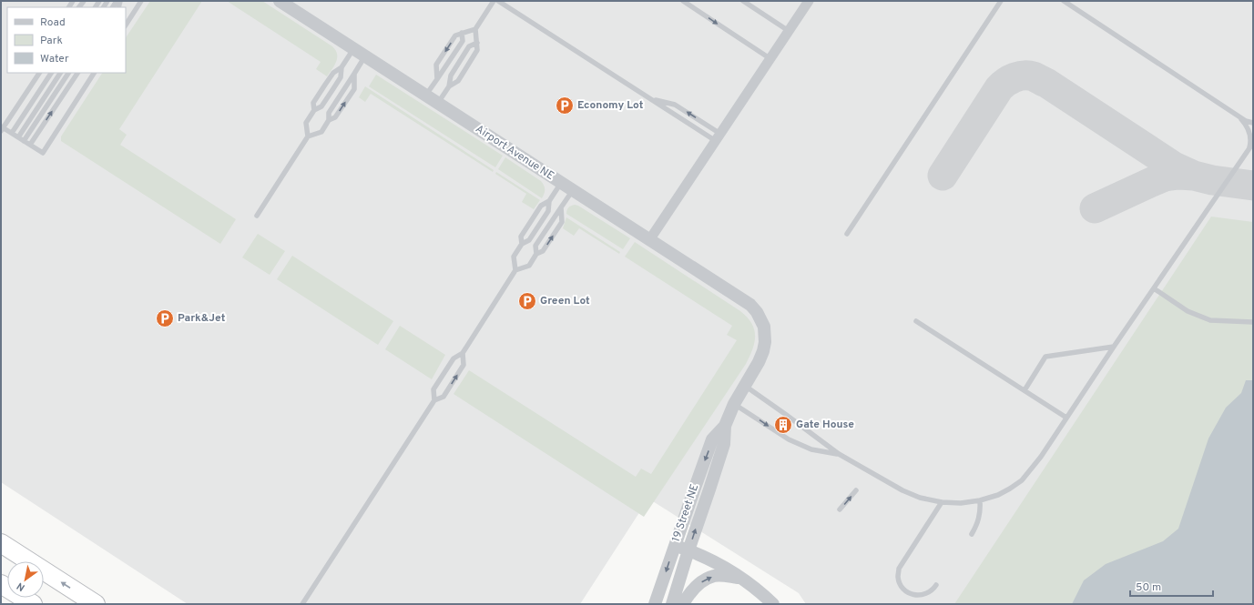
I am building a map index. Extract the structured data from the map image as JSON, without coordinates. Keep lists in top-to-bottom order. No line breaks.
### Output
{"streets":{"street":["Airport Avenue NE","19 Street NE"]},"crossings":[["Airport Avenue NE","19 Street NE"]],"places":{"parking":["Economy Lot","Green Lot","Park&Jet"],"building":["Gate House"]},"legend":["Road","Park","Water"],"scale_bar":"50 m","north":"bottom left"}
